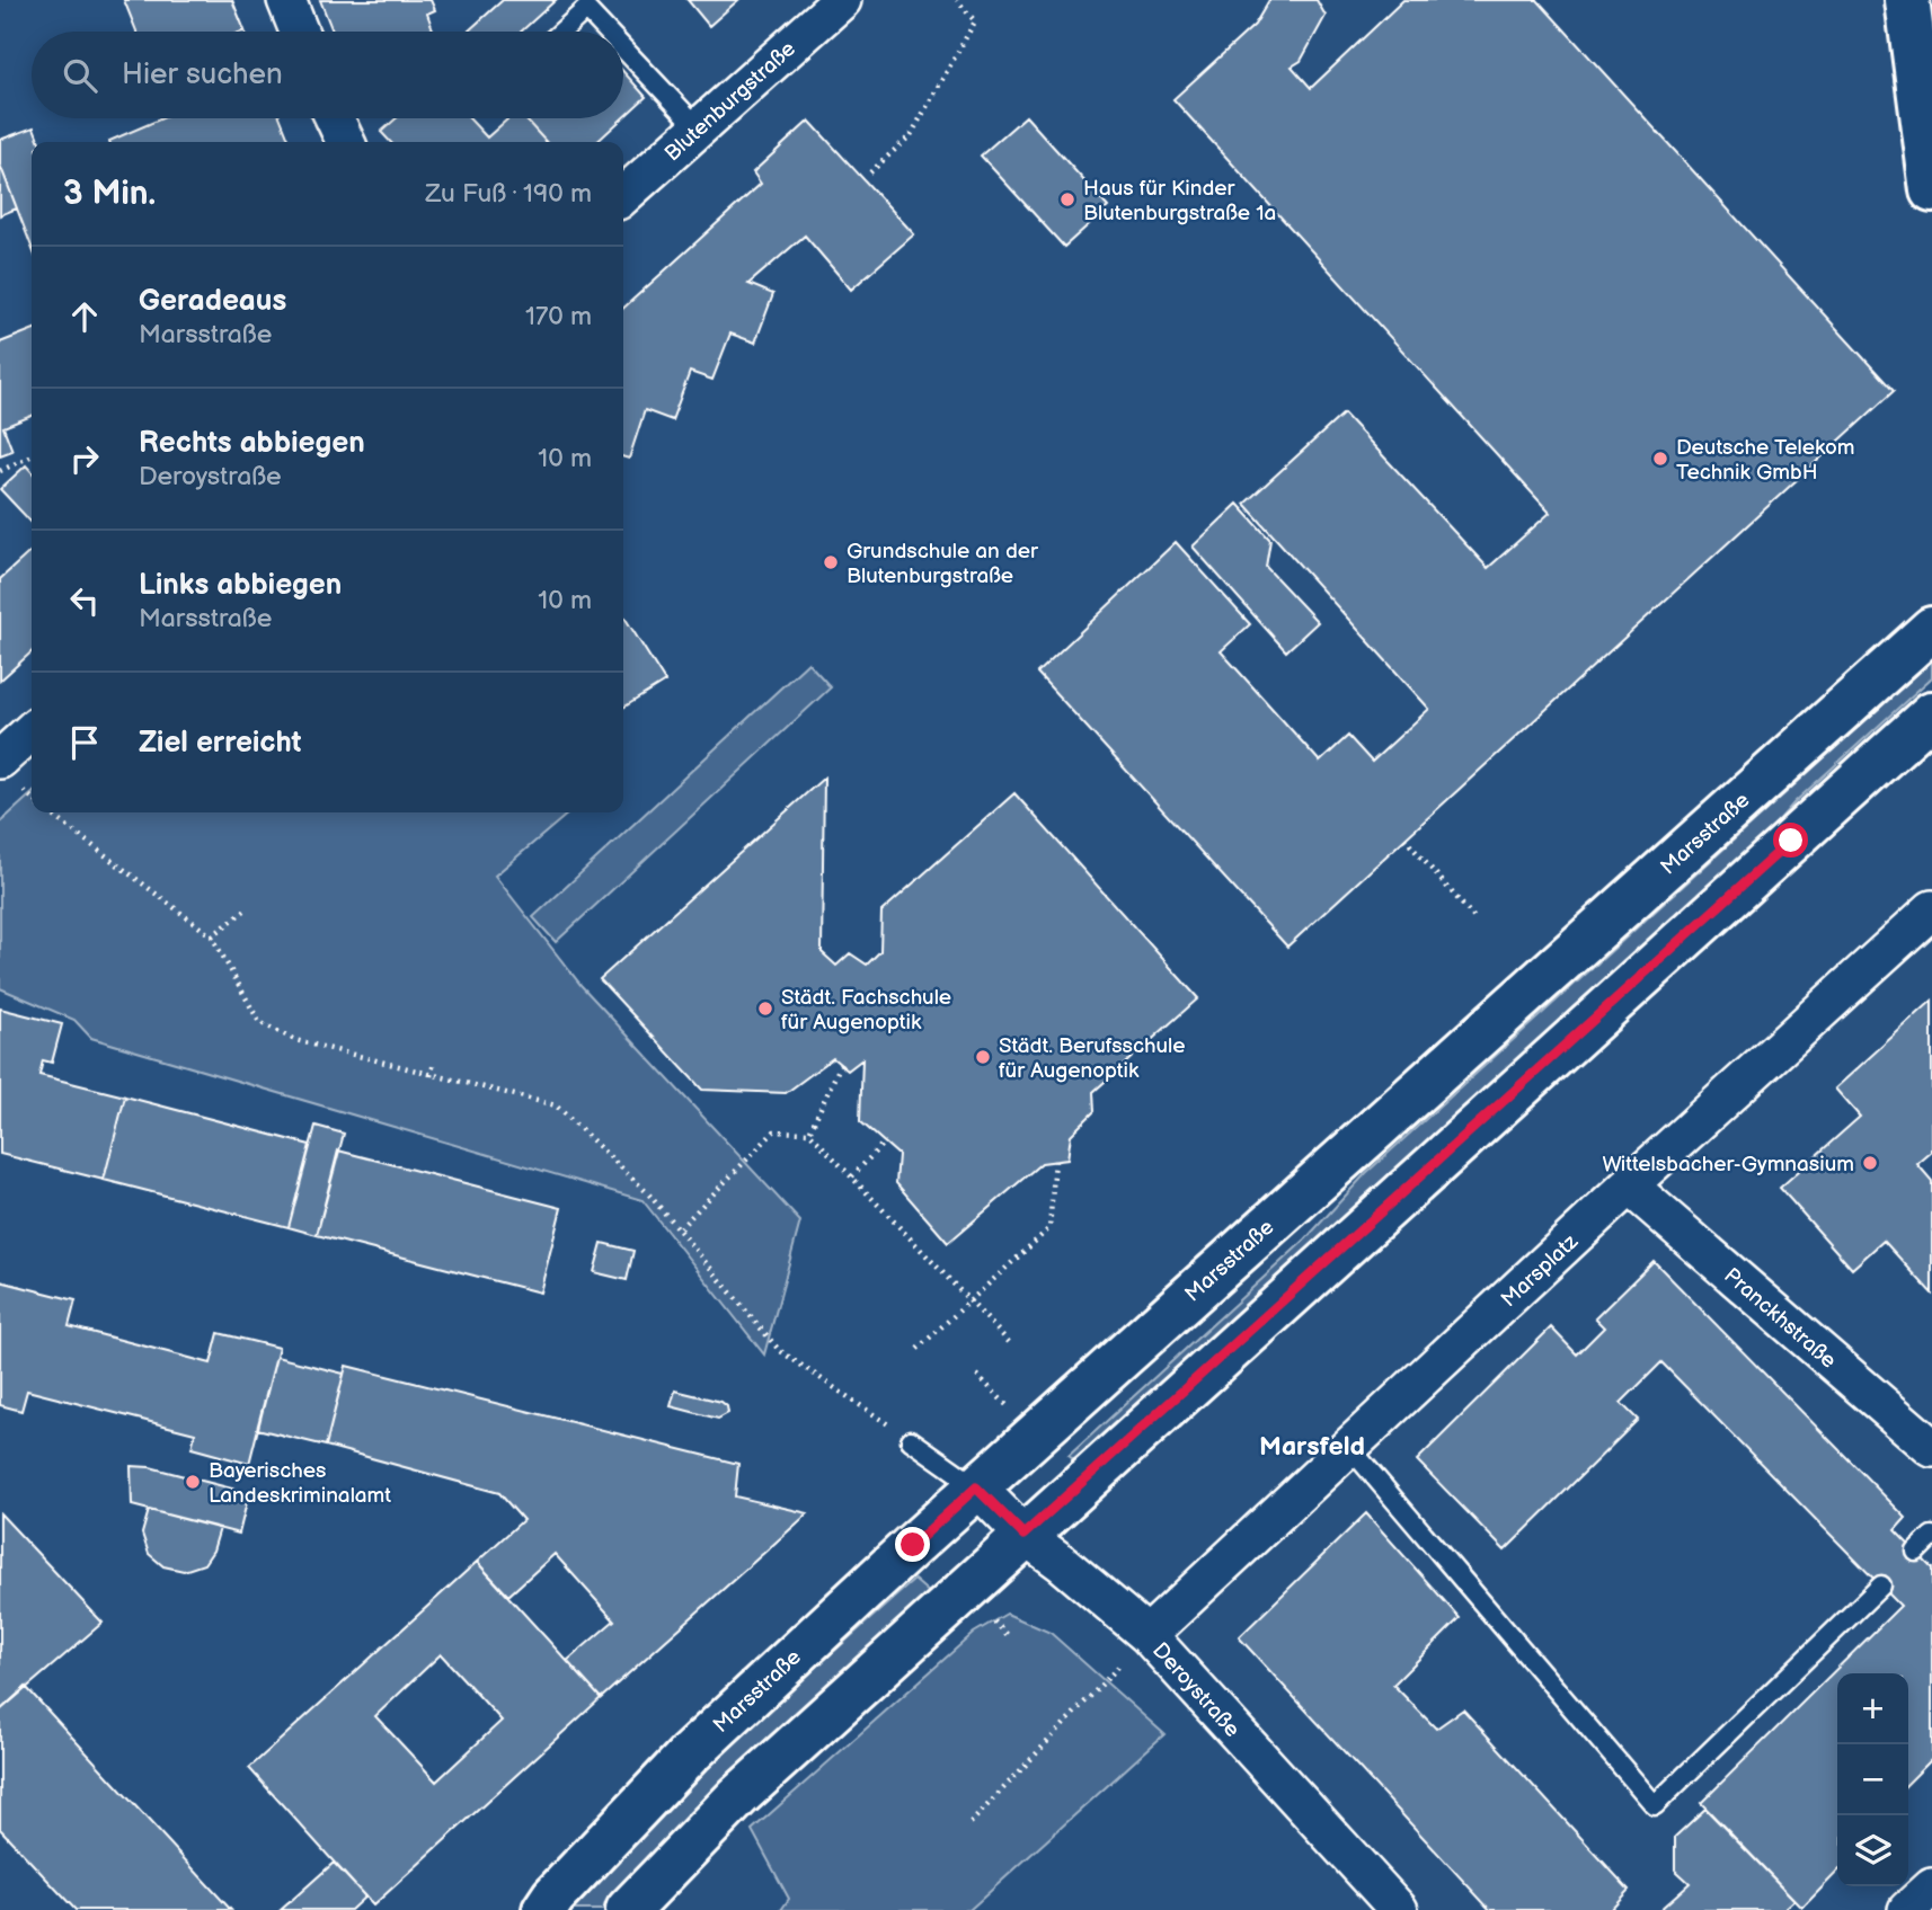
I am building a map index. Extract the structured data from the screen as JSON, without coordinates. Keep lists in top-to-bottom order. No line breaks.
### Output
{"streets":{"main road":["Marsstraße"],"street":["Blutenburgstraße","Marsplatz","Pranckhstraße","Deroystraße"]},"crossings":[["Marsstraße","Deroystraße"],["Marsplatz","Pranckhstraße"],["Marsplatz","Deroystraße"]],"districts":["Marsfeld"],"places":["Haus für Kinder Blutenburgstraße 1a","Deutsche Telekom Technik GmbH","Grundschule an der Blutenburgstraße","Städt. Fachschule für Augenoptik","Städt. Berufsschule für Augenoptik","Wittelsbacher-Gymnasium","Bayerisches Landeskriminalamt"],"page":{"search":"Hier suchen","heading":["3 Min.","Zu Fuß · 190 m"],"list":[["Geradeaus","Marsstraße","170 m"],["Rechts abbiegen","Deroystraße","10 m"],["Links abbiegen","Marsstraße","10 m"],"Ziel erreicht"],"map_buttons":["+","−"]}}
